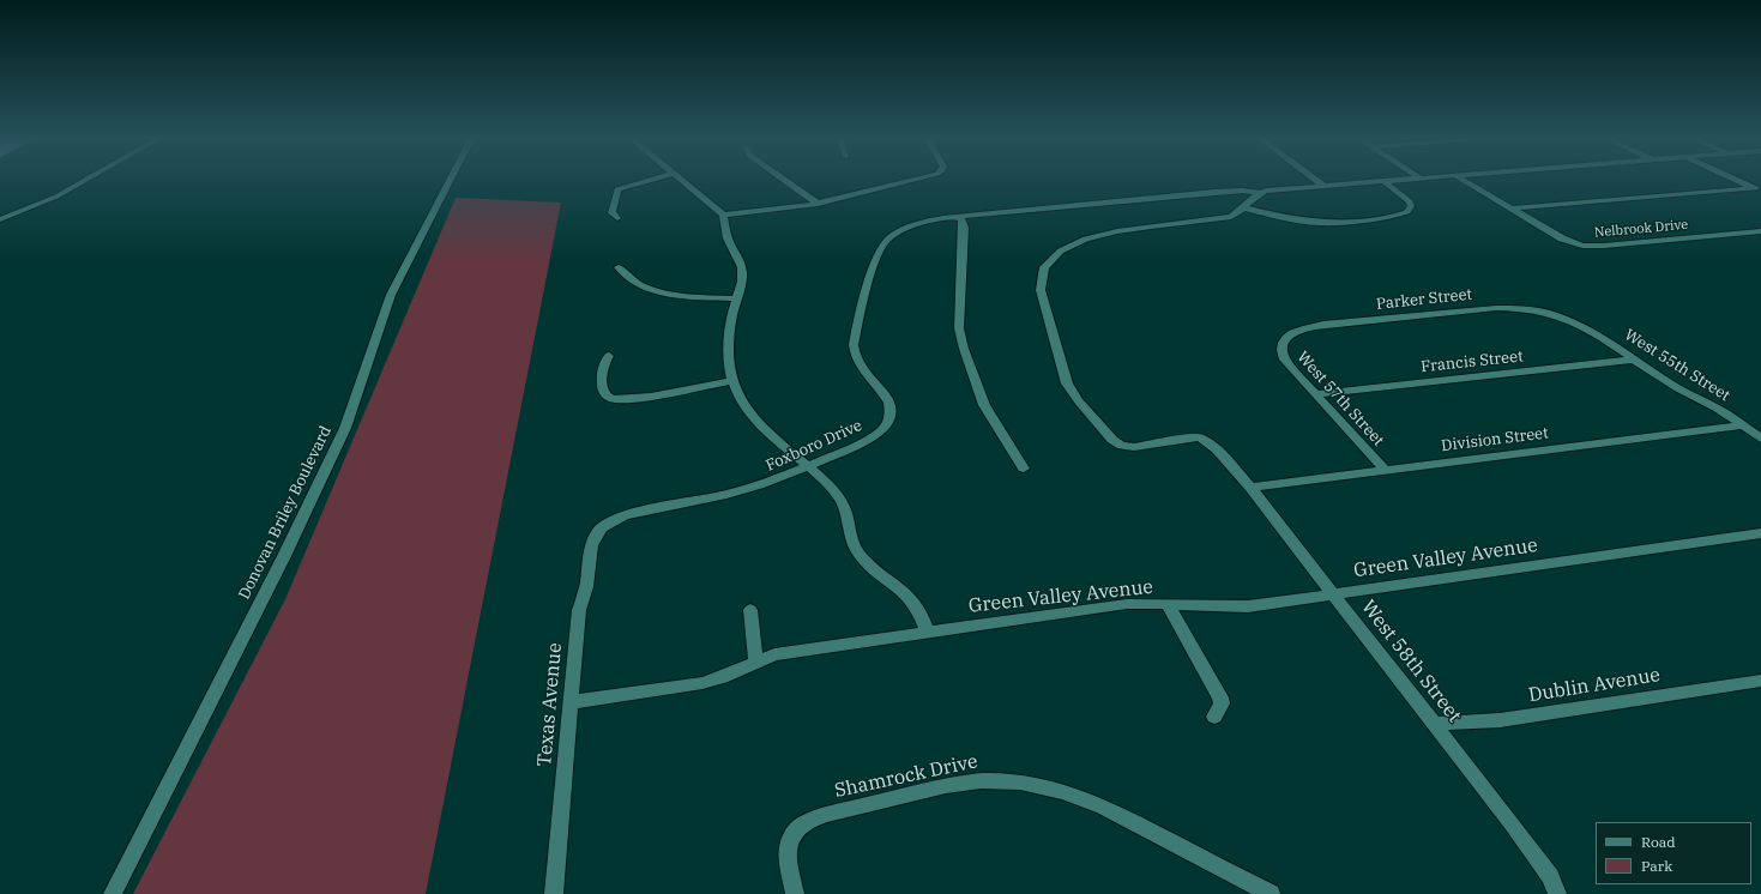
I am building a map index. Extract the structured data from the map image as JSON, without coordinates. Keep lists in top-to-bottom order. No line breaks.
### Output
{"streets":{"street":["Nelbrook Drive","Parker Street","Francis Street","West 55th Street","West 57th Street","Division Street","Foxboro Drive","Donovan Briley Boulevard","Green Valley Avenue","West 58th Street","Dublin Avenue","Texas Avenue","Shamrock Drive"]},"crossings":[["Parker Street","West 55th Street"],["Parker Street","West 57th Street"],["Francis Street","West 55th Street"],["Francis Street","West 57th Street"],["West 55th Street","Division Street"],["West 57th Street","Division Street"],["Division Street","West 58th Street"],["Foxboro Drive","Texas Avenue"],["Green Valley Avenue","West 58th Street"],["Green Valley Avenue","Texas Avenue"],["West 58th Street","Dublin Avenue"]],"legend":["Road","Park"]}
